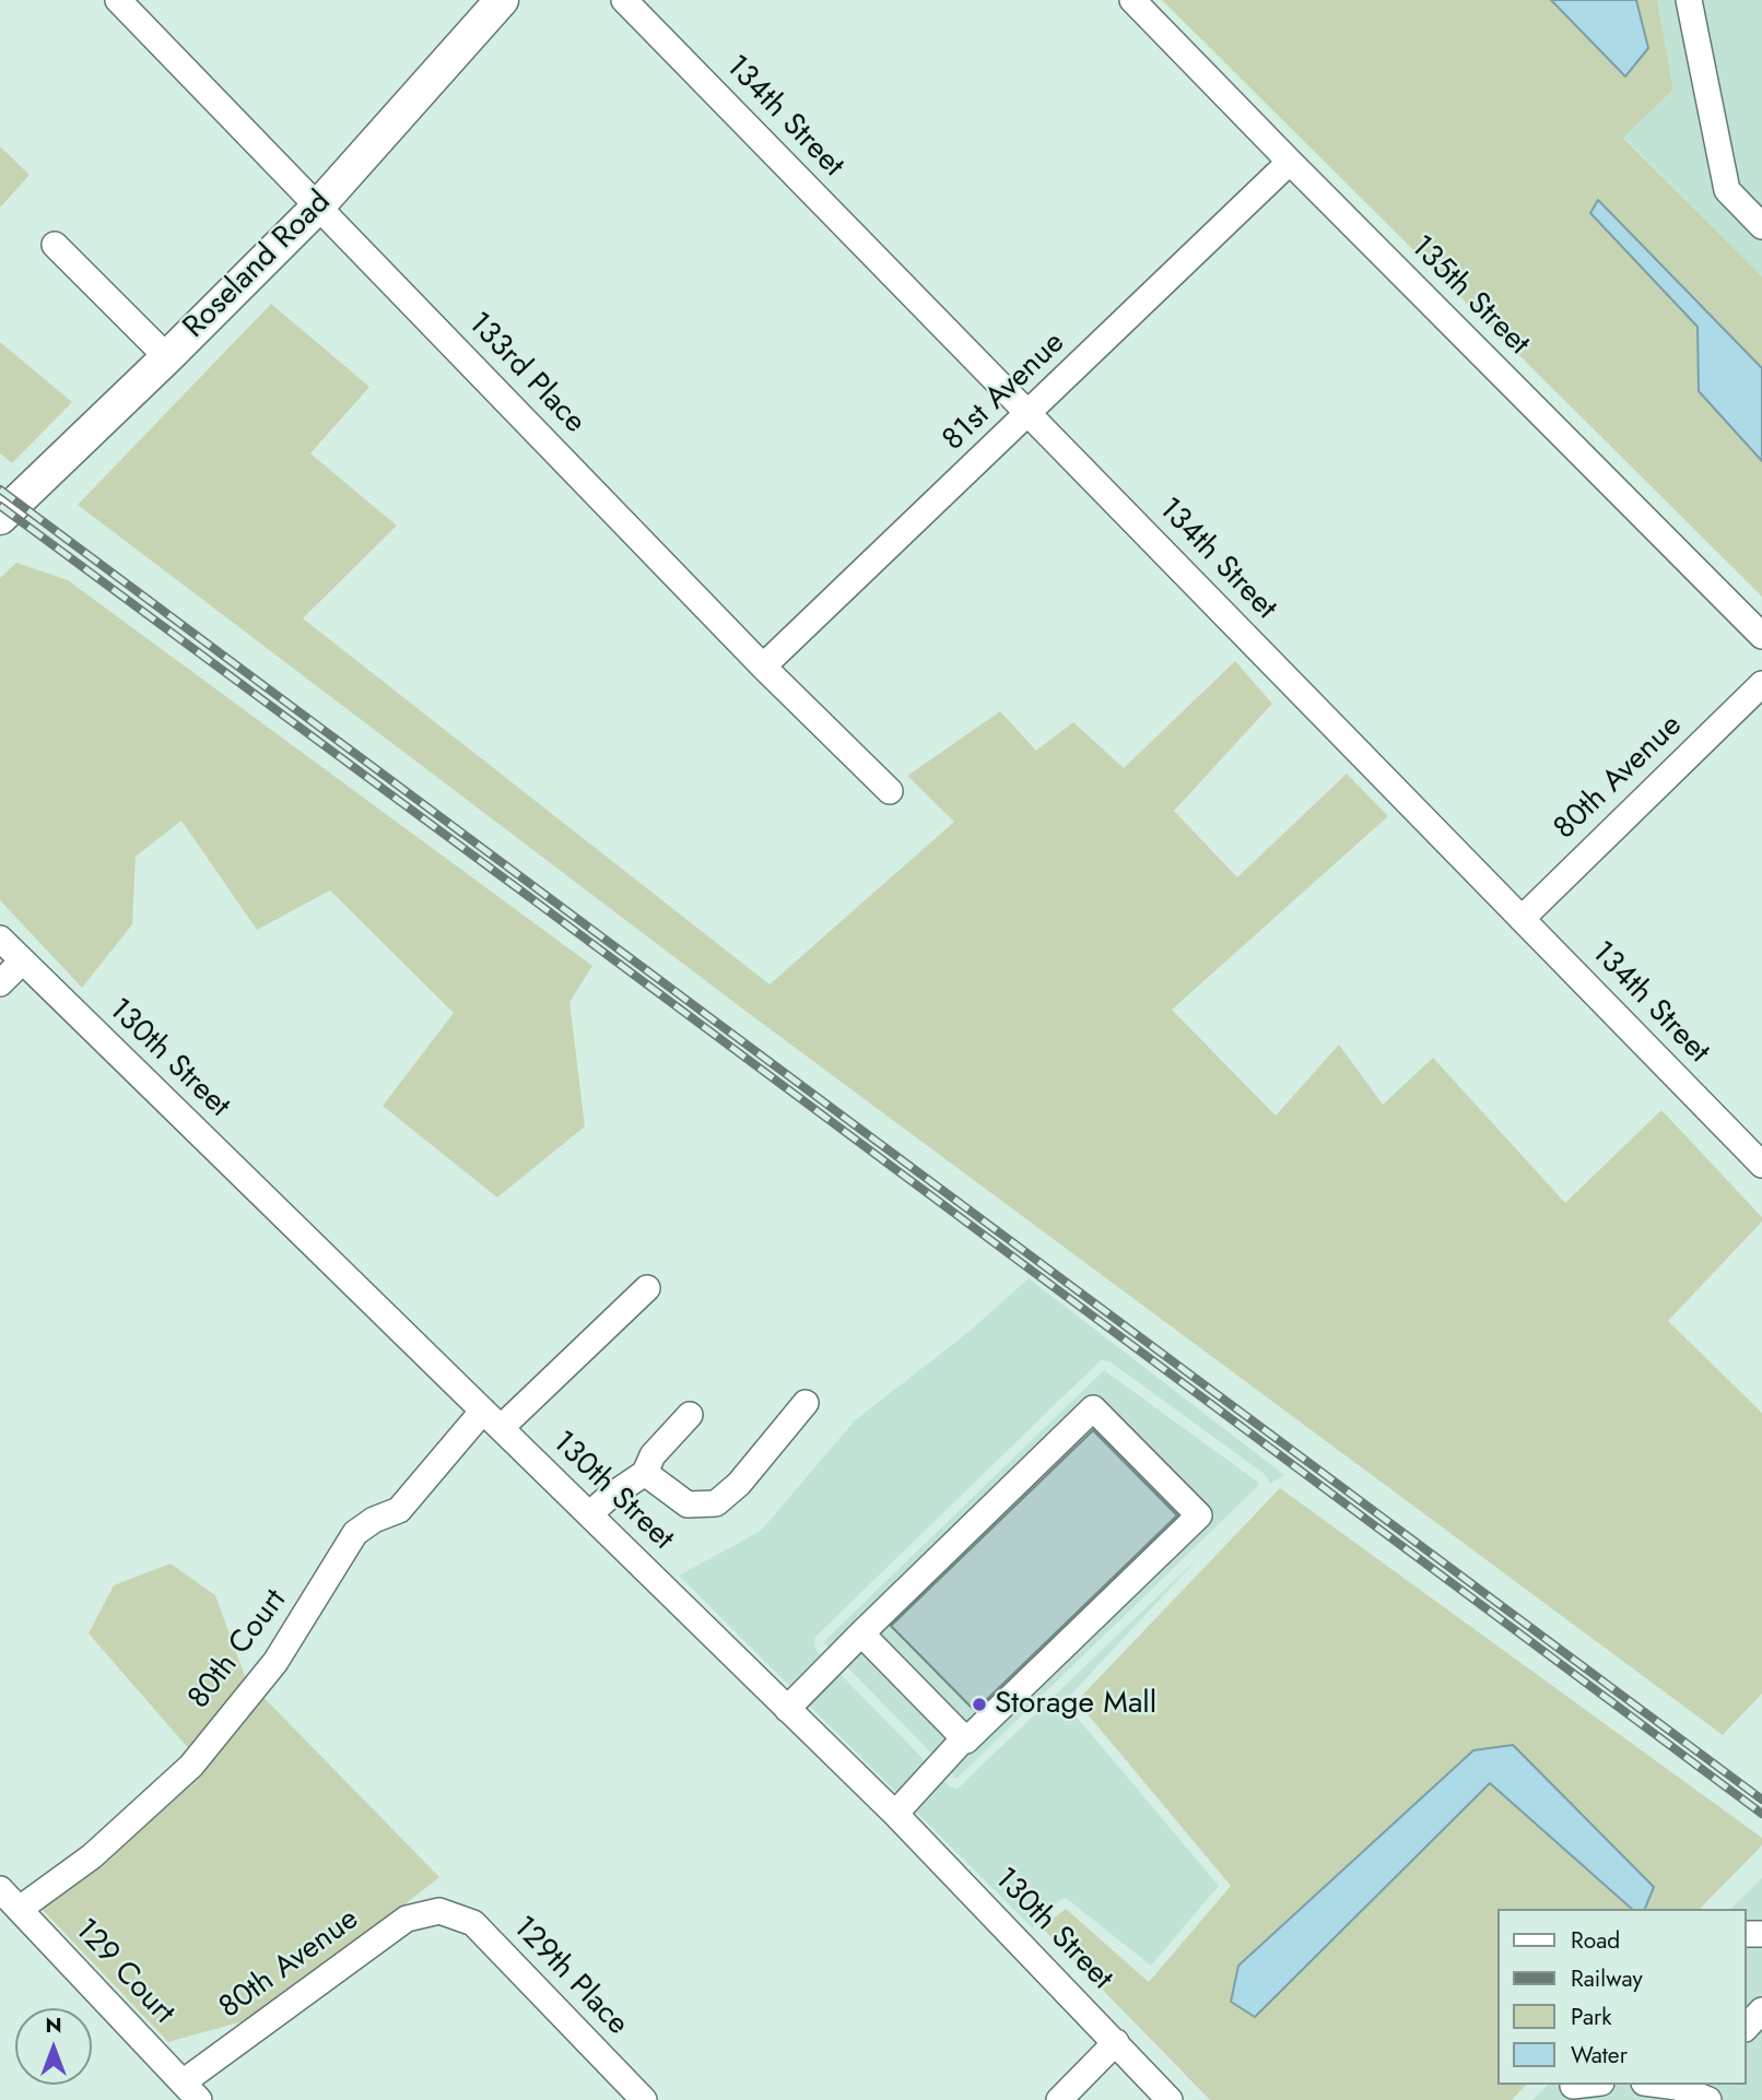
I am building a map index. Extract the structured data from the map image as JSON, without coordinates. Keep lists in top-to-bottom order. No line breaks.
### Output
{"streets":{"main road":["Roseland Road"],"street":["134th Street","135th Street","133rd Place","81st Avenue","80th Avenue","130th Street","80th Court","129 Court","129th Place"]},"crossings":[["134th Street","81st Avenue"],["134th Street","80th Avenue"],["Roseland Road","133rd Place"],["135th Street","81st Avenue"],["133rd Place","81st Avenue"],["80th Avenue","129 Court"],["80th Avenue","129th Place"],["130th Street","80th Court"],["80th Court","129 Court"]],"places":["Storage Mall"],"legend":["Road","Railway","Park","Water"],"north":"top"}
